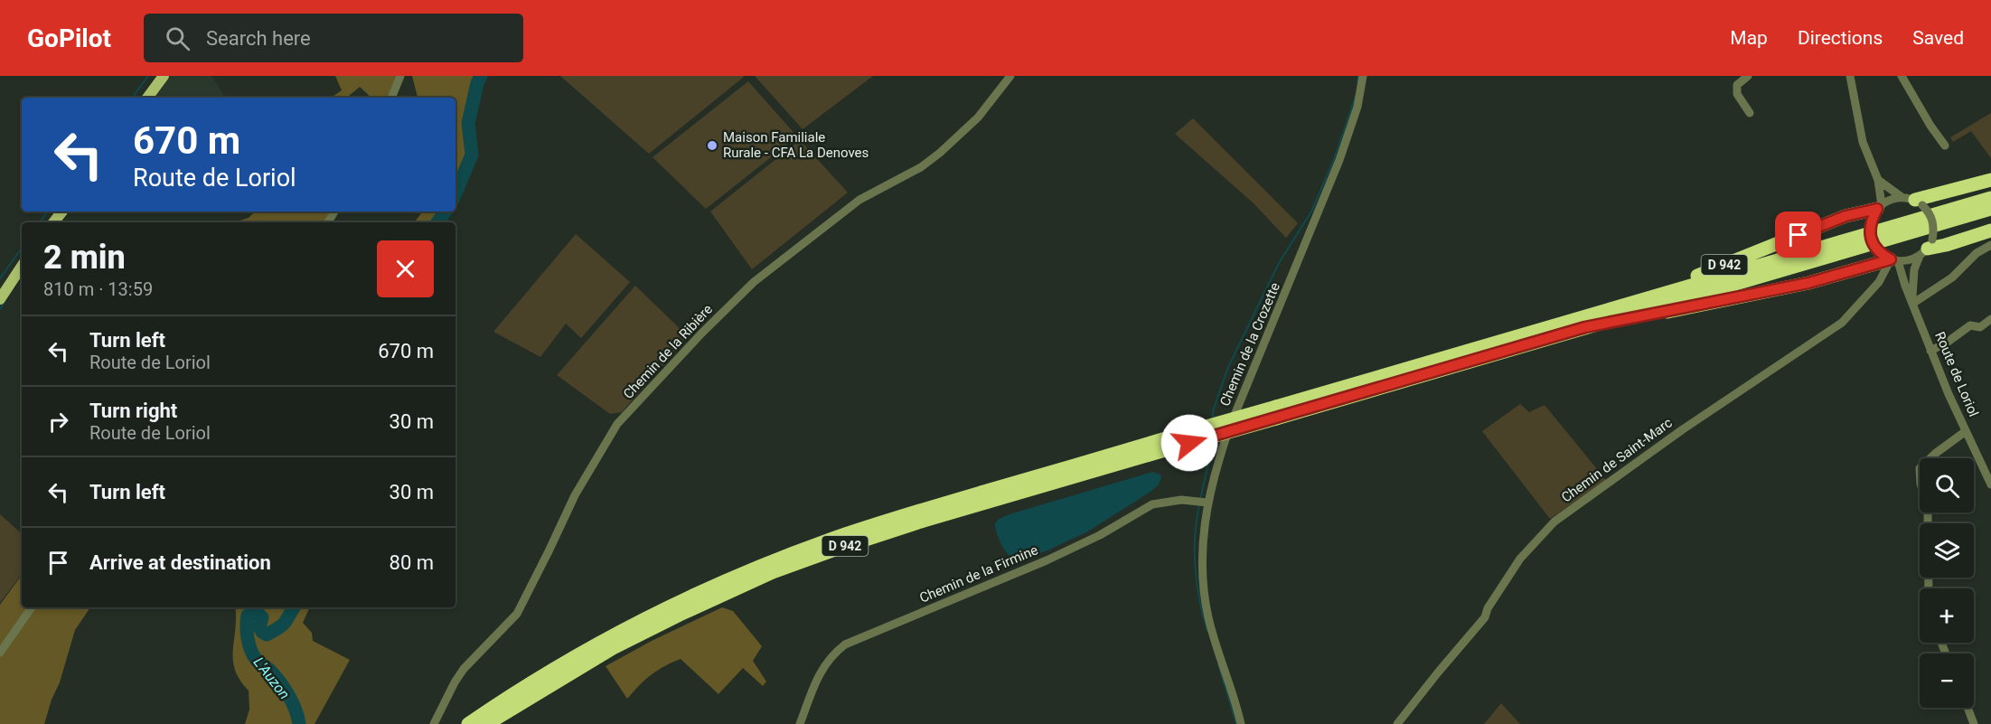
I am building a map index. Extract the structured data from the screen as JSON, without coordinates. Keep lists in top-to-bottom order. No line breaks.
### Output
{"streets":{"highway":["D 942"],"street":["Chemin de la Crozette","Chemin de la Ribière","Route de Loriol","Chemin de Saint-Marc","Chemin de la Firmine"]},"crossings":[["D 942","Route de Loriol"],["D 942","Chemin de Saint-Marc"],["Chemin de la Crozette","Chemin de la Firmine"],["Route de Loriol","Chemin de Saint-Marc"]],"water":["L'Auzon"],"places":["Maison Familiale Rurale - CFA La Denoves"],"page":{"header":"GoPilot","search":"Search here","nav":["Map","Directions","Saved"],"turn":["670 m","Route de Loriol"],"heading":["2 min","810 m · 13:59"],"list":[{"name":"Turn left","note":"Route de Loriol","value":"670 m"},{"name":"Turn right","note":"Route de Loriol","value":"30 m"},{"name":"Turn left","value":"30 m"},{"name":"Arrive at destination","value":"80 m"}],"map_buttons":["+","−"]}}
